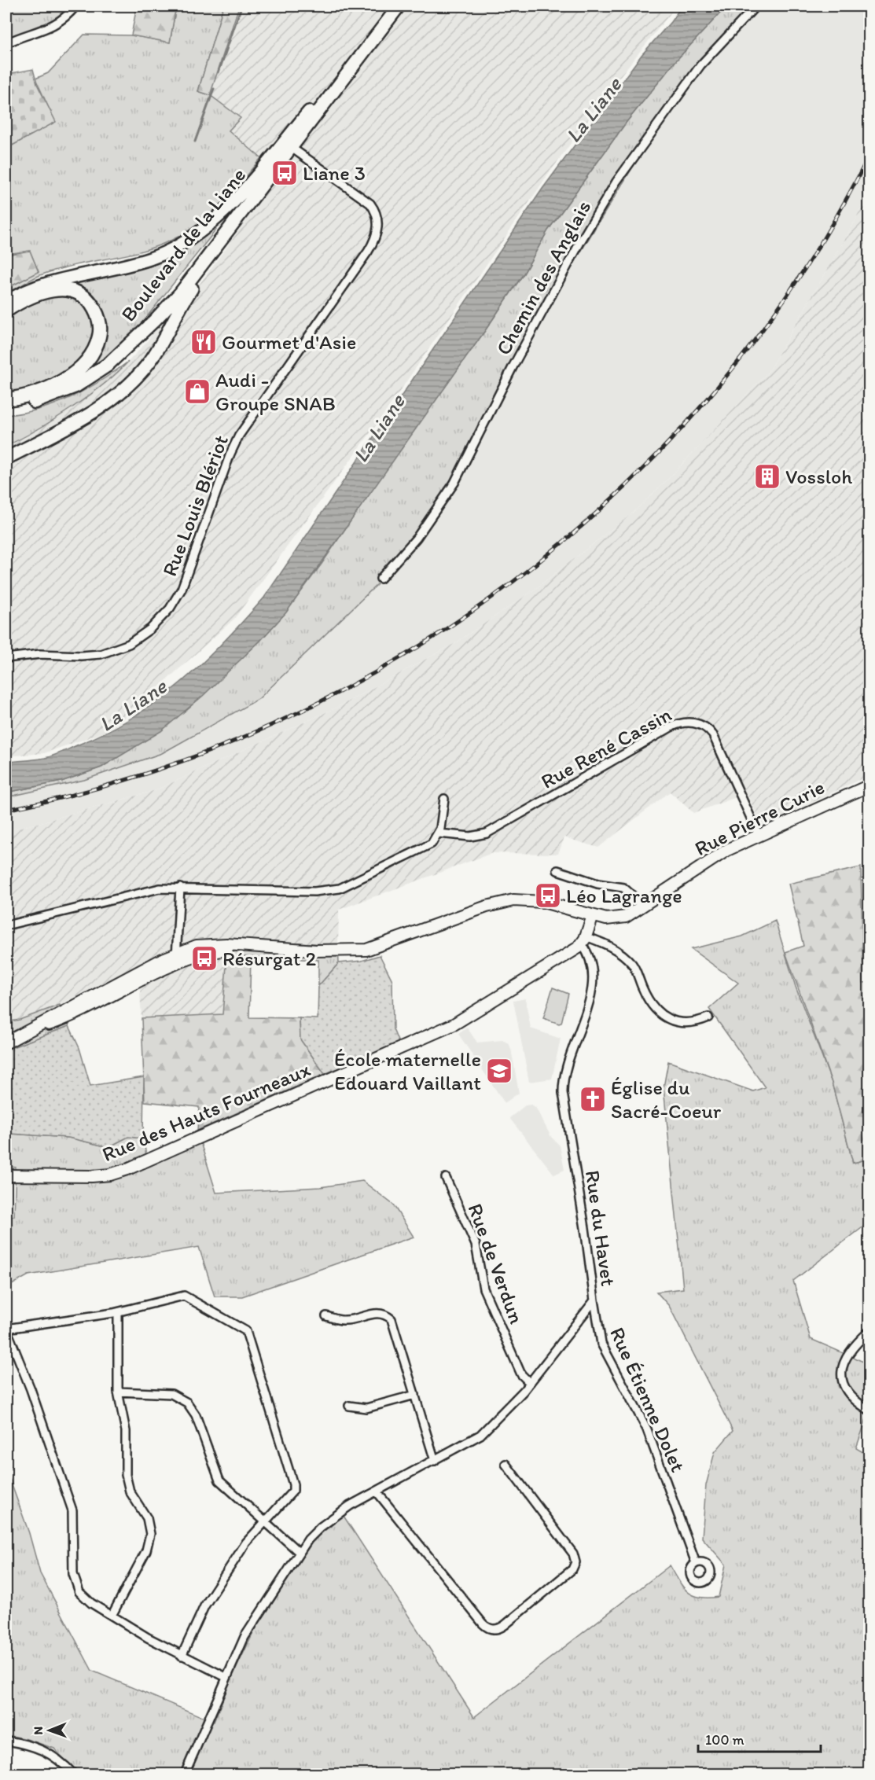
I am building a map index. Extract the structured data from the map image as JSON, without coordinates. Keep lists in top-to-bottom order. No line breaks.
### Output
{"streets":{"main road":["Boulevard de la Liane"],"street":["Chemin des Anglais","Rue Louis Blériot","Rue René Cassin","Rue Pierre Curie","Rue des Hauts Fourneaux","Rue du Havet","Rue de Verdun","Rue Étienne Dolet"]},"crossings":[["Boulevard de la Liane","Rue Louis Blériot"],["Rue René Cassin","Rue Pierre Curie"],["Rue des Hauts Fourneaux","Rue du Havet"],["Rue du Havet","Rue de Verdun"],["Rue du Havet","Rue Étienne Dolet"]],"water":["La Liane"],"places":{"bus stop":["Liane 3","Léo Lagrange","Résurgat 2"],"restaurant":["Gourmet d'Asie"],"shop":["Audi - Groupe SNAB"],"building":["Vossloh"],"school or university":["École maternelle Edouard Vaillant"],"church":["Église du Sacré-Coeur"]},"scale_bar":"100 m","north":"left"}
